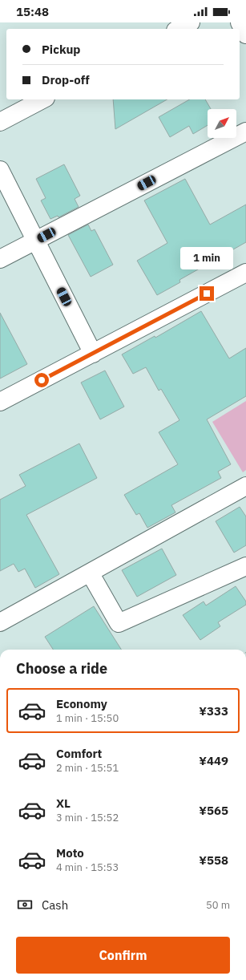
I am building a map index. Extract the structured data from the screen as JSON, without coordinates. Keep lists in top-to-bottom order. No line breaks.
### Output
{"north":"top right","page":{"status":"15:48","banner":["Pickup","Drop-off"],"bubble":"1 min","heading":"Choose a ride","list":[{"name":"Economy","note":"1 min · 15:50","value":"¥333"},{"name":"Comfort","note":"2 min · 15:51","value":"¥449"},{"name":"XL","note":"3 min · 15:52","value":"¥565"},{"name":"Moto","note":"4 min · 15:53","value":"¥558"}],"pay":["Cash","50 m"],"buttons":"Confirm"}}
